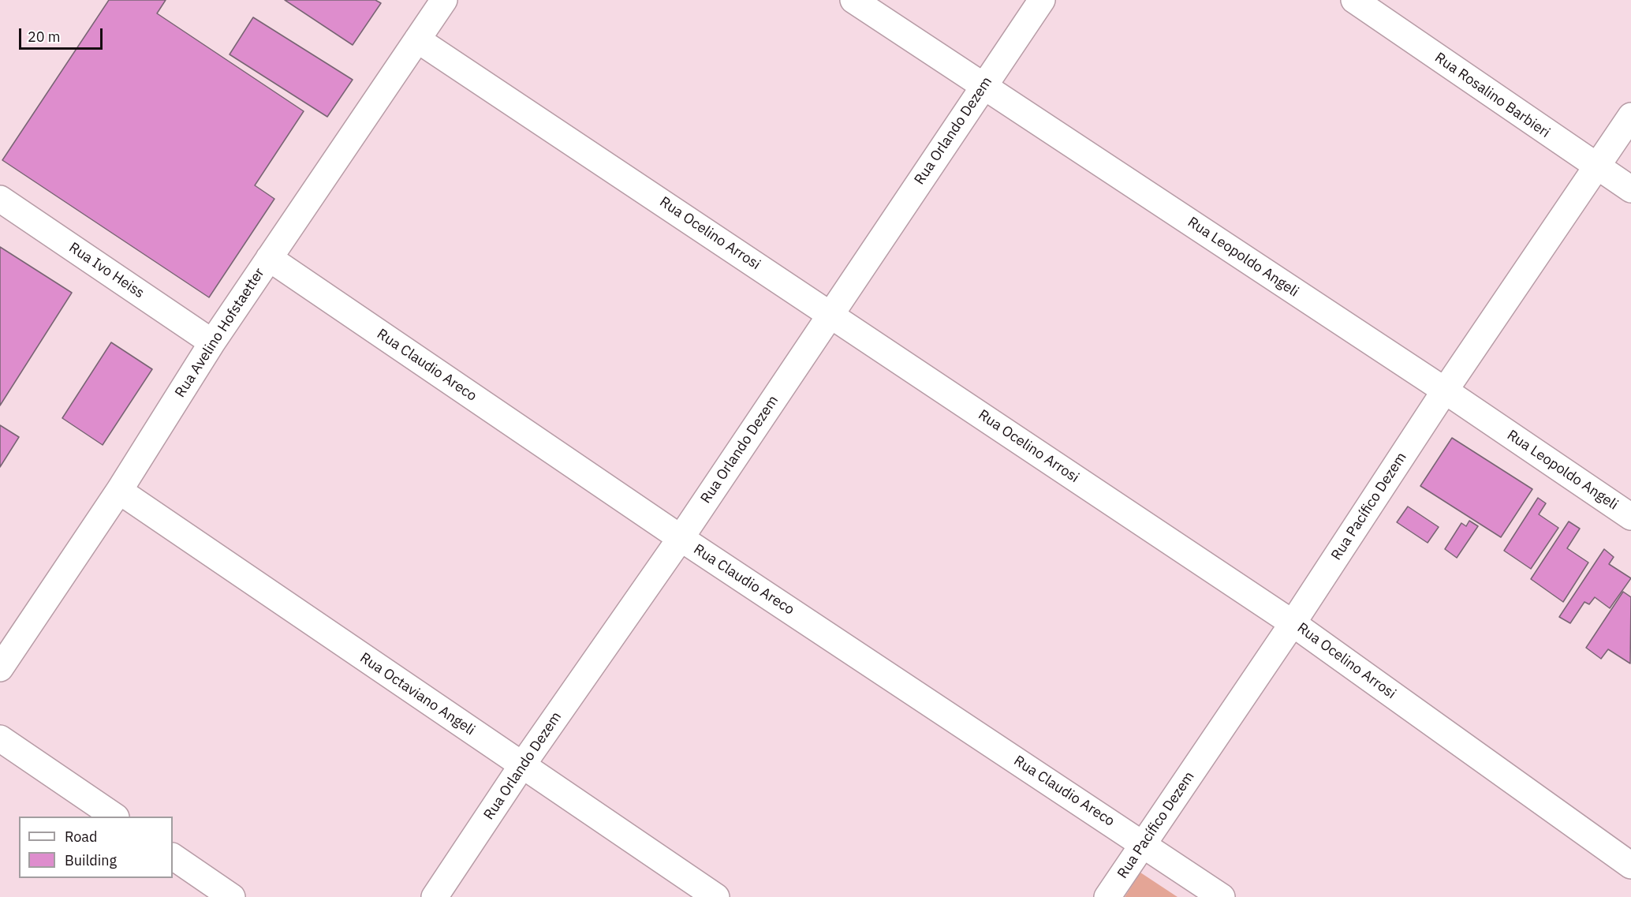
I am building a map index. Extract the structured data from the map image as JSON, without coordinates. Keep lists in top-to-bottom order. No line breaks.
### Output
{"streets":{"street":["Rua Rosalino Barbieri","Rua Orlando Dezem","Rua Ocelino Arrosi","Rua Leopoldo Angeli","Rua Ivo Heiss","Rua Avelino Hofstaetter","Rua Claudio Areco","Rua Pacífico Dezem","Rua Octaviano Angeli"]},"crossings":[["Rua Rosalino Barbieri","Rua Pacífico Dezem"],["Rua Orlando Dezem","Rua Ocelino Arrosi"],["Rua Orlando Dezem","Rua Leopoldo Angeli"],["Rua Orlando Dezem","Rua Claudio Areco"],["Rua Orlando Dezem","Rua Octaviano Angeli"],["Rua Ocelino Arrosi","Rua Avelino Hofstaetter"],["Rua Ocelino Arrosi","Rua Pacífico Dezem"],["Rua Leopoldo Angeli","Rua Pacífico Dezem"],["Rua Ivo Heiss","Rua Avelino Hofstaetter"],["Rua Avelino Hofstaetter","Rua Claudio Areco"],["Rua Avelino Hofstaetter","Rua Octaviano Angeli"],["Rua Claudio Areco","Rua Pacífico Dezem"]],"legend":["Road","Building"],"scale_bar":"20 m"}
